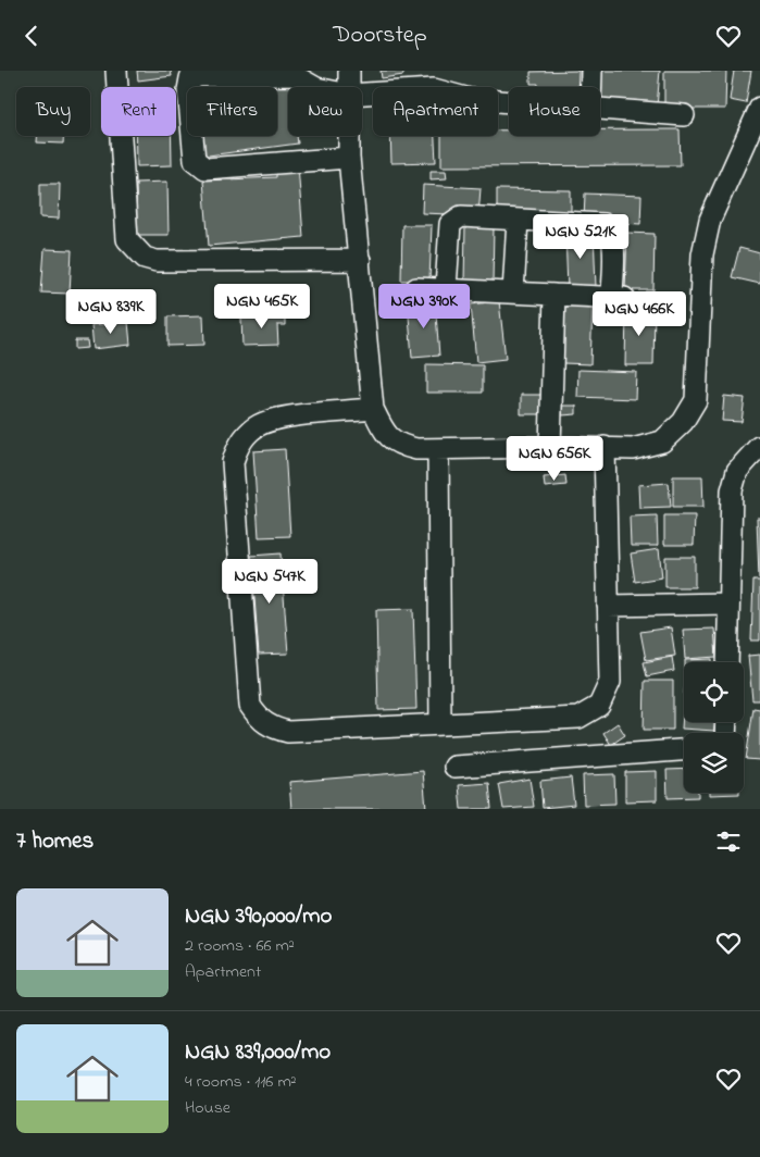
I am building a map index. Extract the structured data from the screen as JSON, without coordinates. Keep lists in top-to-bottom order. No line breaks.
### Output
{"page":{"header":"Doorstep","chip":["Buy","Rent","Filters","New","Apartment","House"],"price":["NGN 521K","NGN 465K","NGN 390K","NGN 839K","NGN 466K","NGN 656K","NGN 547K"],"heading":"7 homes","list":[{"name":"NGN 390,000/mo","note":"2 rooms · 66 m² · Apartment"},{"name":"NGN 839,000/mo","note":"4 rooms · 116 m² · House"}]}}
